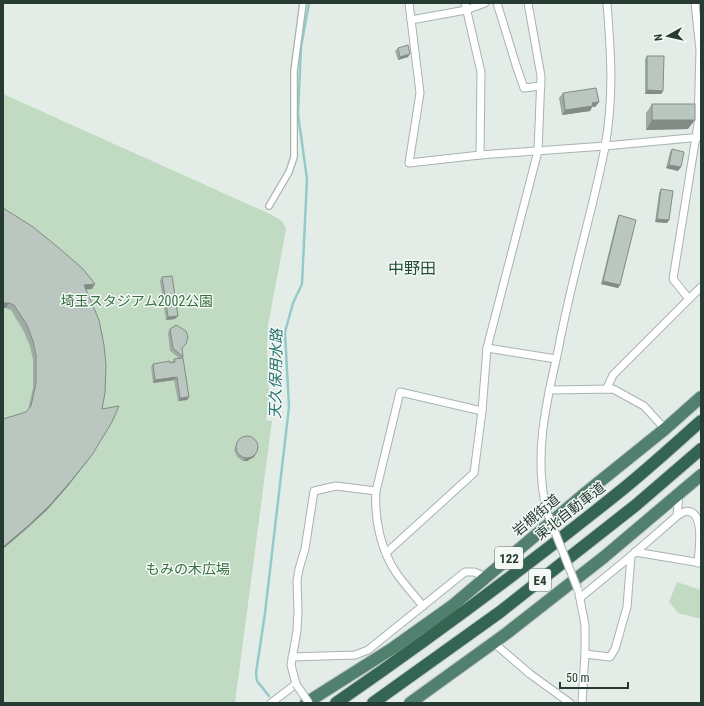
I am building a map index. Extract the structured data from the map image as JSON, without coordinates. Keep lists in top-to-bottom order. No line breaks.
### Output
{"streets":{"highway":["東北自動車道","岩槻街道","122","E4"]},"districts":["中野田"],"water":["天久保用水路"],"parks":["埼玉スタジアム2002公園","もみの木広場"],"scale_bar":"50 m","north":"left"}
